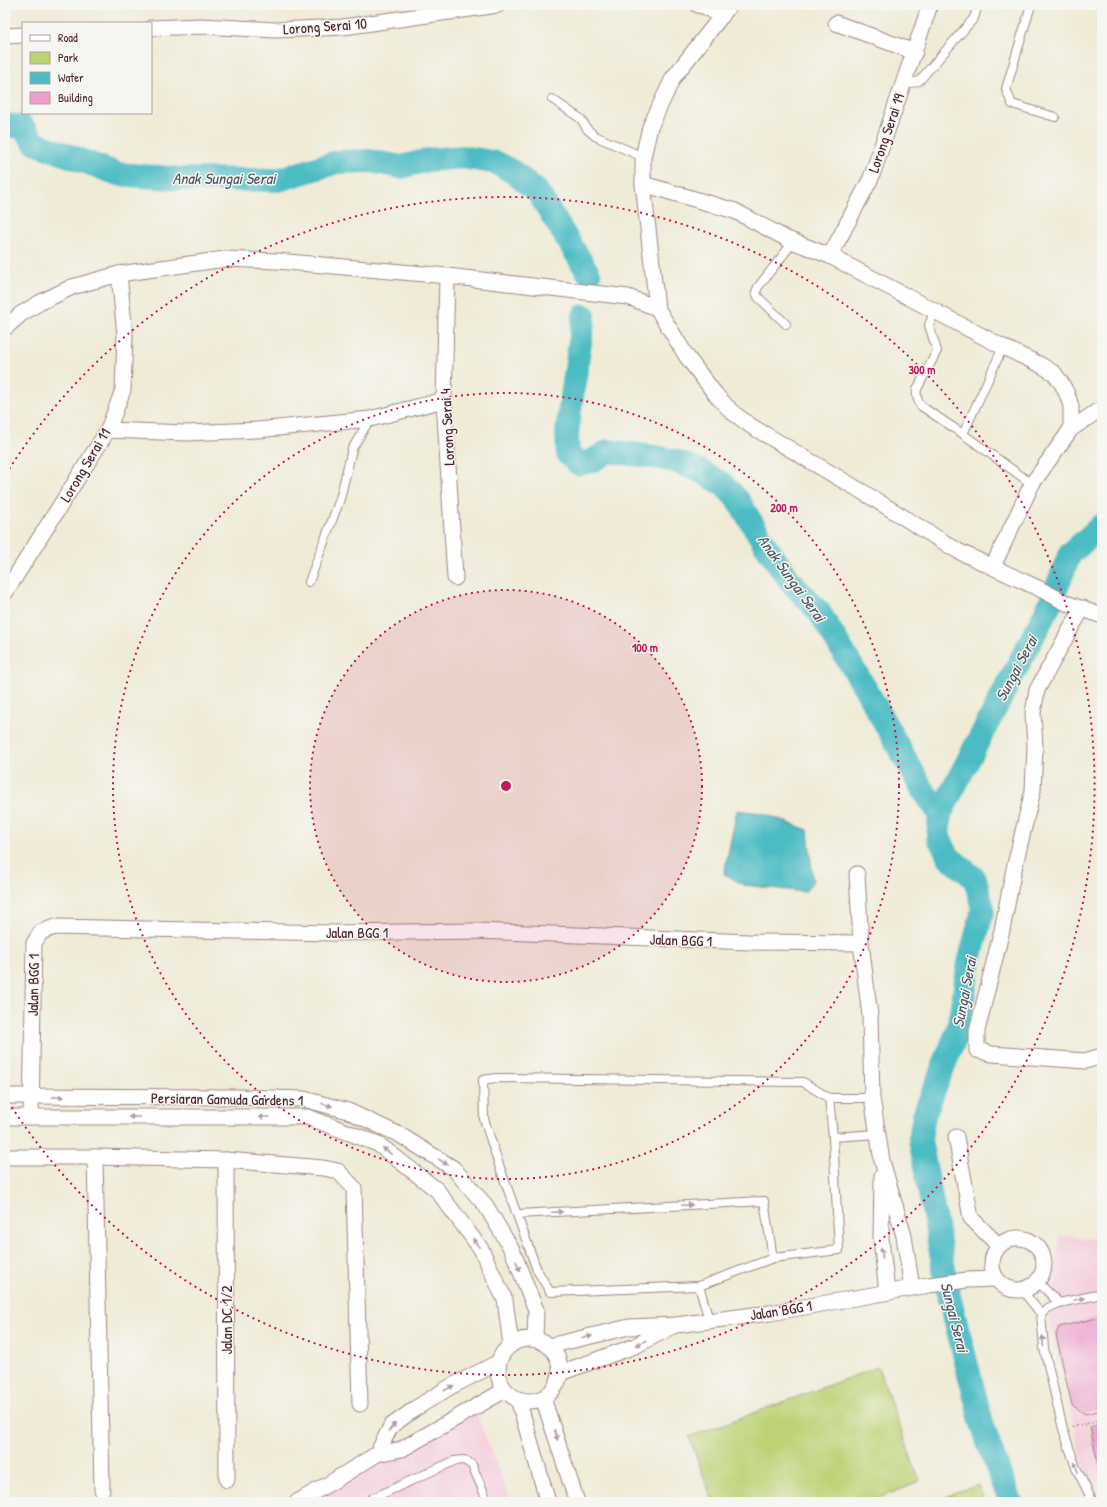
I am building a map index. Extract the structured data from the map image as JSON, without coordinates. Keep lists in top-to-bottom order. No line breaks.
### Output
{"streets":{"street":["Lorong Serai 10","Lorong Serai 19","Lorong Serai 4","Lorong Serai 11","Jalan BGG 1","Persiaran Gamuda Gardens 1","Jalan DC 1/2"]},"crossings":[["Jalan BGG 1","Persiaran Gamuda Gardens 1"]],"water":["Anak Sungai Serai","Sungai Serai"],"legend":["Road","Park","Water","Building"],"rings":["300 m","200 m","100 m"]}
